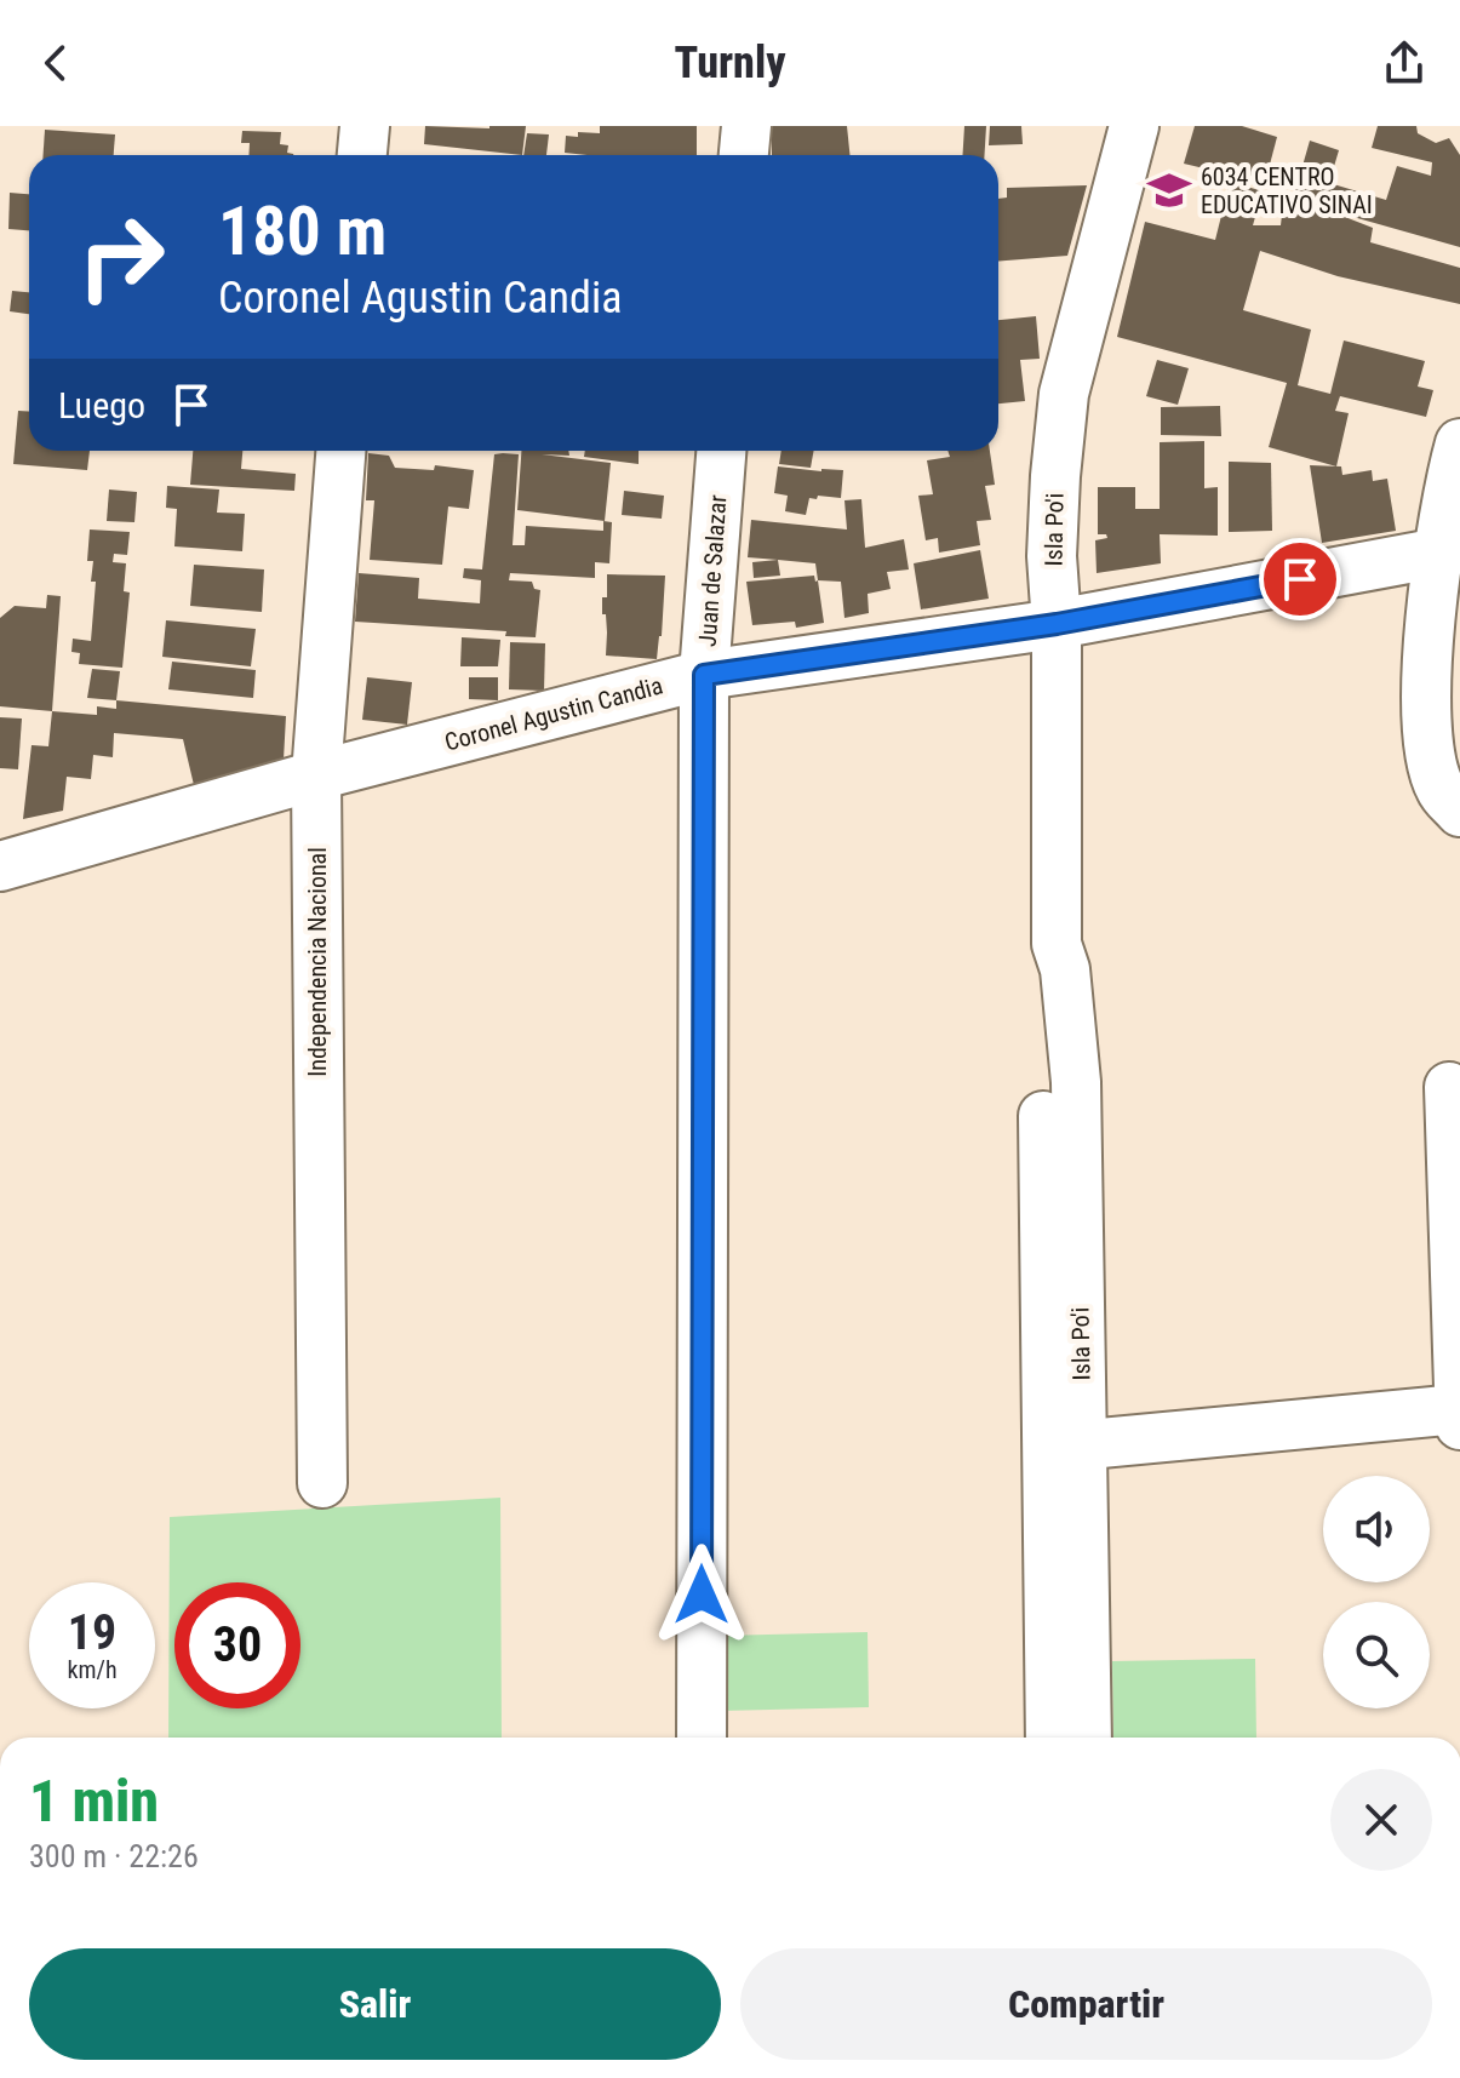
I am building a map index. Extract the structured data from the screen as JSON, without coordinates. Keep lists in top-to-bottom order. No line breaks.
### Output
{"streets":{"street":["Isla Po'i","Juan de Salazar","Coronel Agustin Candia","Independencia Nacional"]},"crossings":[["Isla Po'i","Coronel Agustin Candia"],["Juan de Salazar","Coronel Agustin Candia"],["Coronel Agustin Candia","Independencia Nacional"]],"places":{"school or university":["6034 CENTRO EDUCATIVO SINAI"]},"page":{"header":"Turnly","turn":["180 m","Coronel Agustin Candia"],"then":"Luego","speed":"19 km/h","limit":"30","heading":["1 min","300 m · 22:26"],"buttons":["Salir","Compartir"]}}
